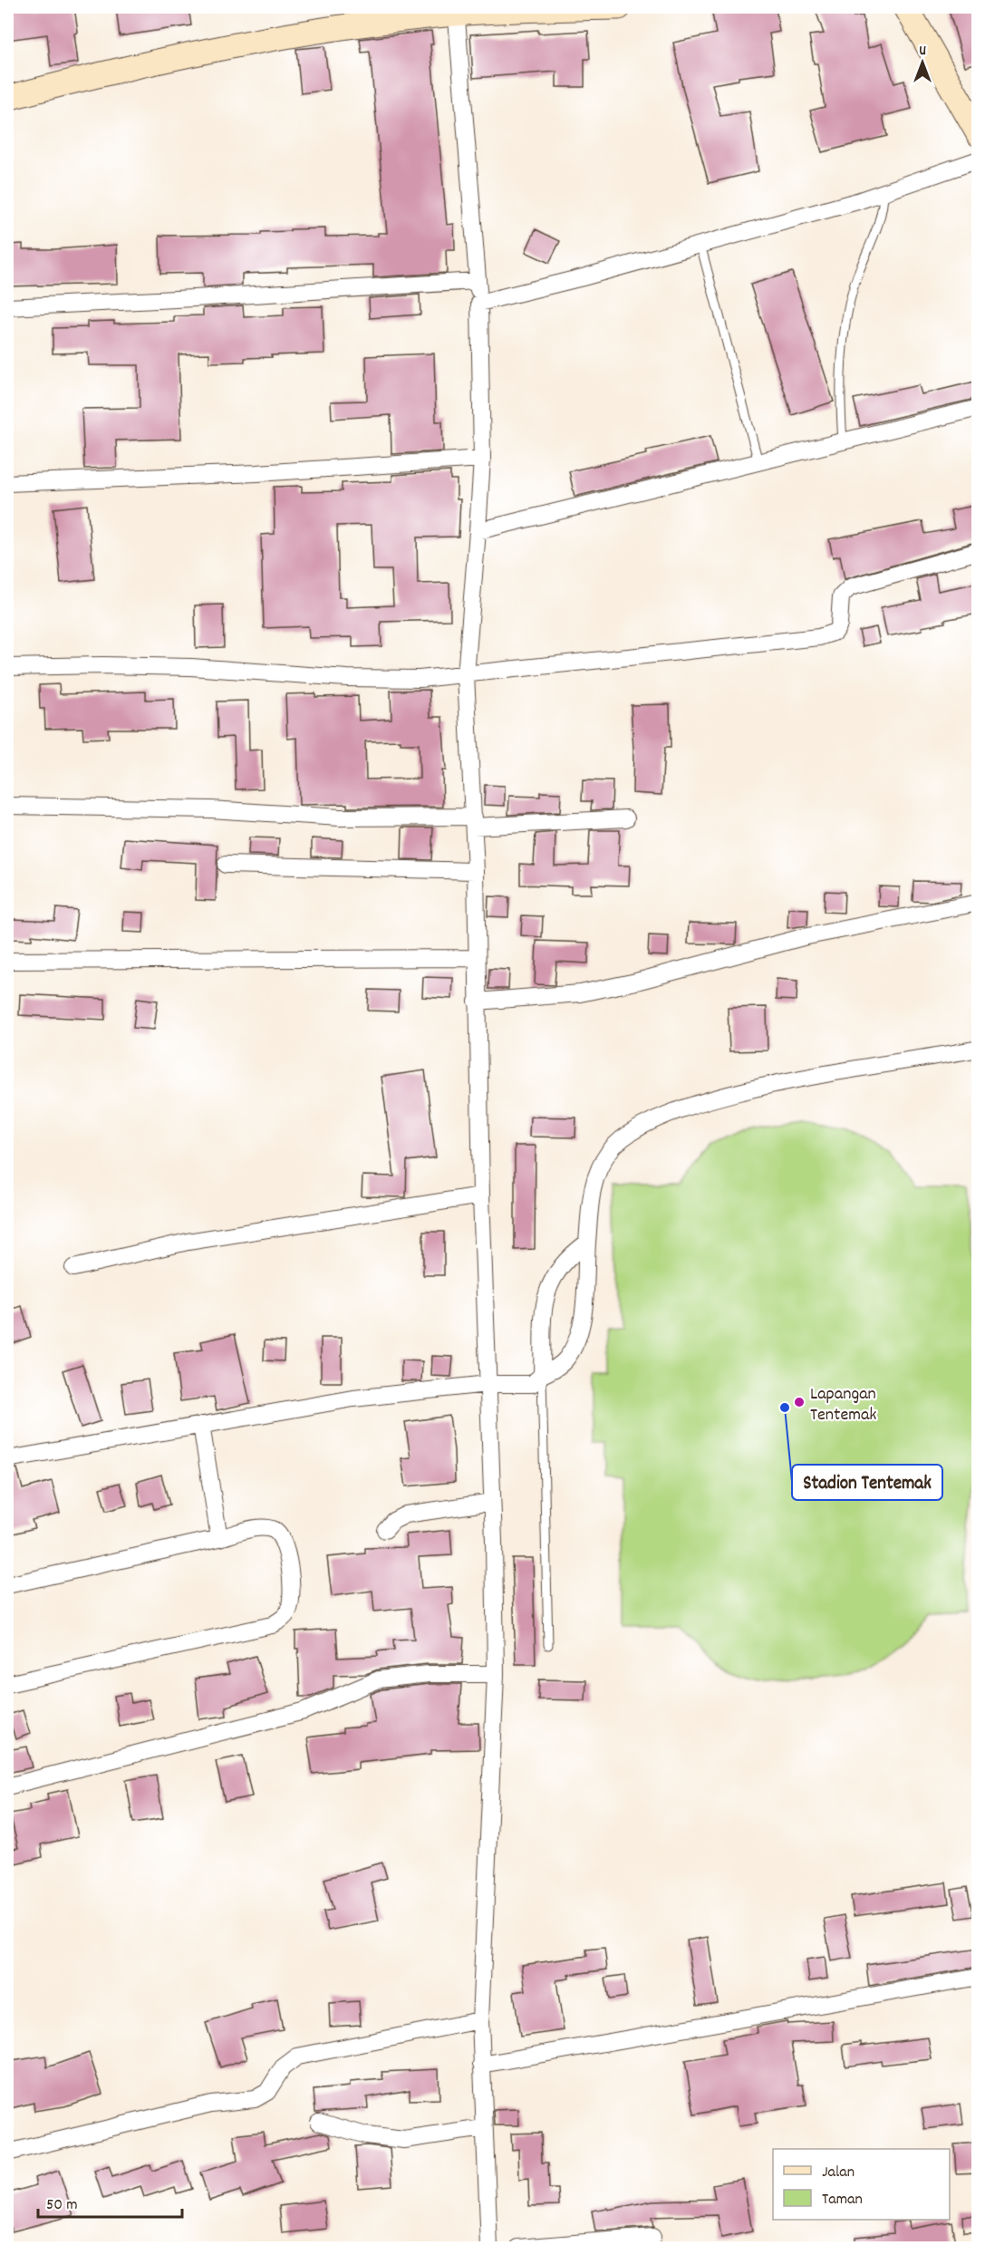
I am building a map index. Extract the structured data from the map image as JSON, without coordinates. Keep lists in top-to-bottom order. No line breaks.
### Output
{"places":["Lapangan Tentemak","Stadion Tentemak"],"legend":["Jalan","Taman"],"scale_bar":"50 m","north":"top"}
